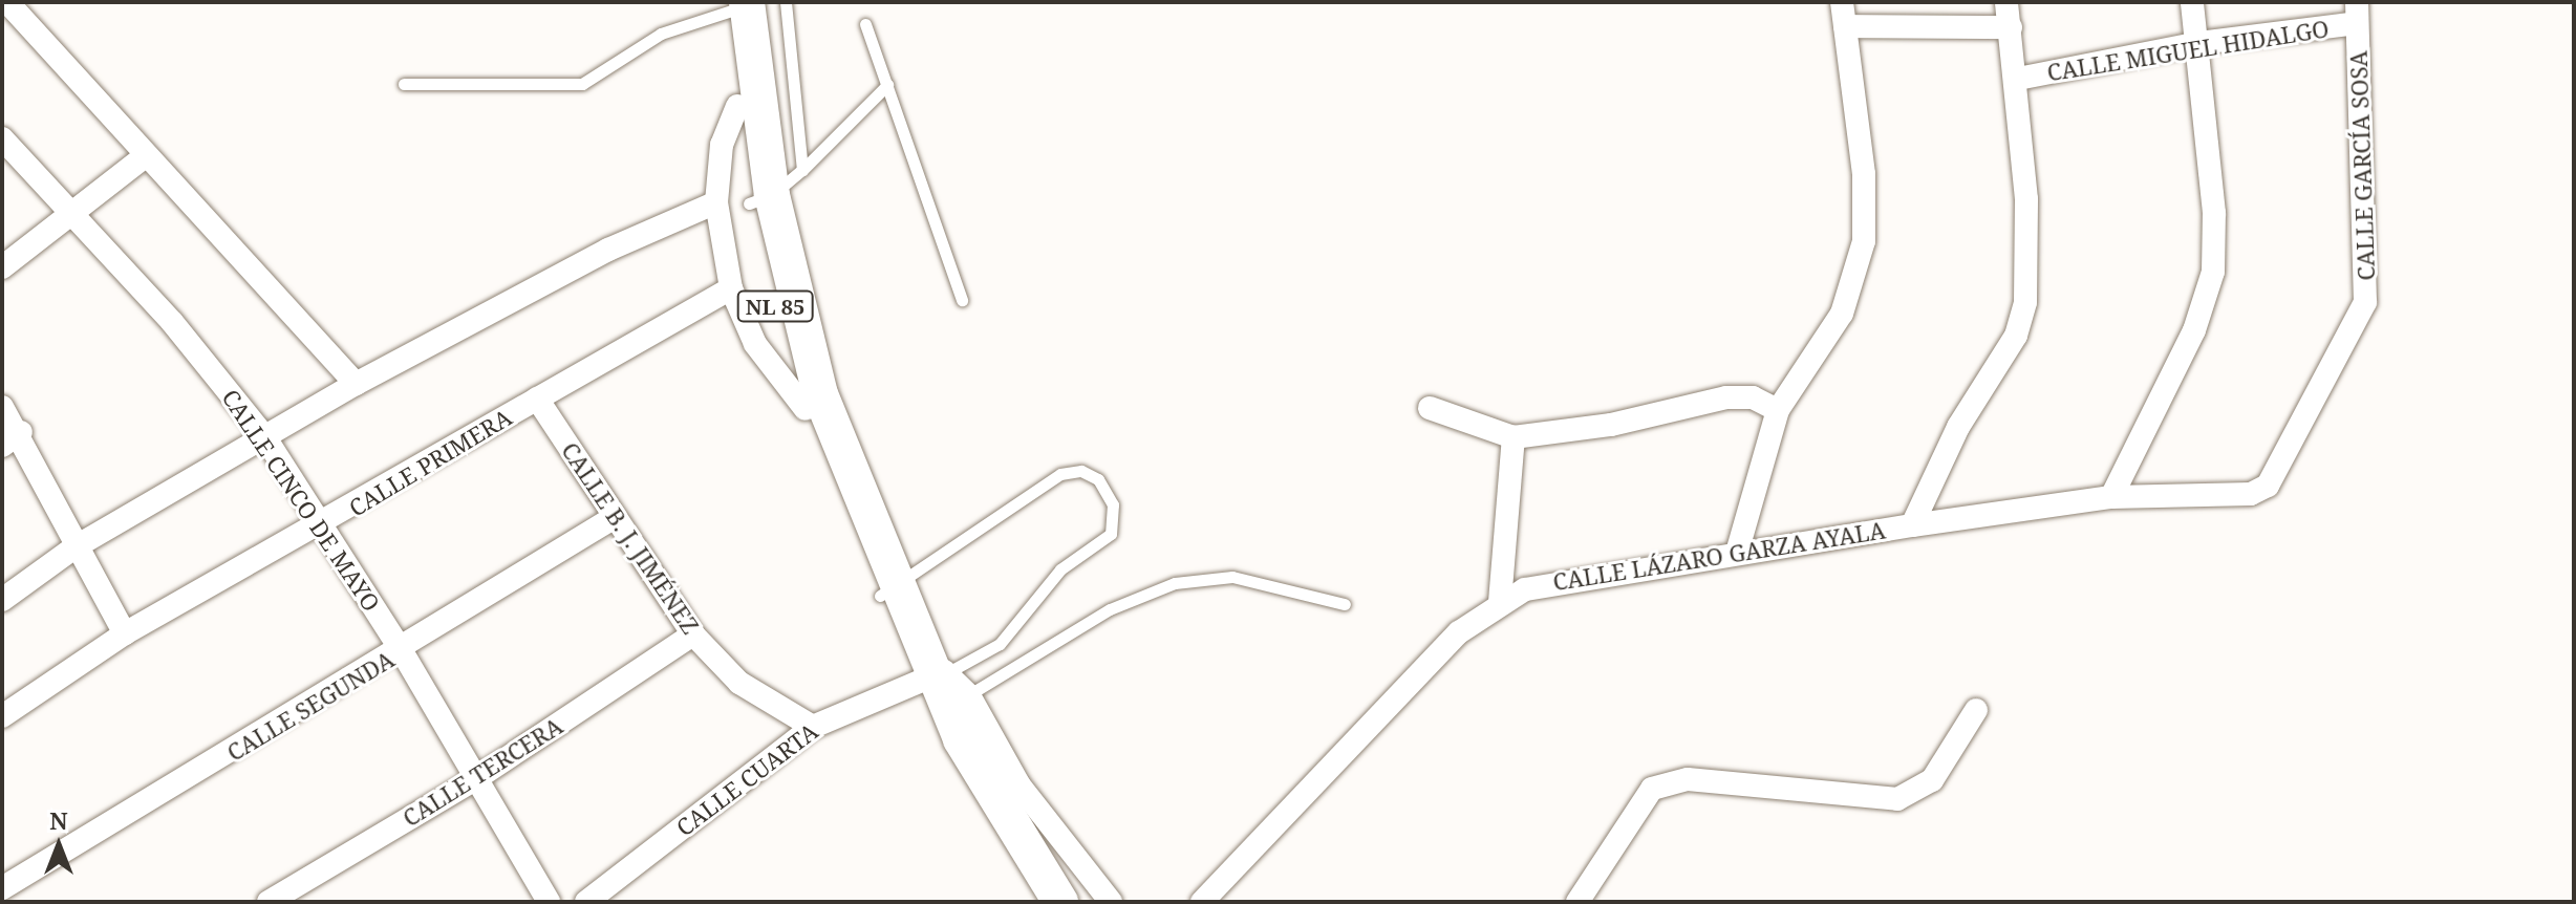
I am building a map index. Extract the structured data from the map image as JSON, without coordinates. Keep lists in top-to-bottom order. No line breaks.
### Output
{"streets":{"main road":["NL 85"],"street":["CALLE MIGUEL HIDALGO","CALLE GARCÍA SOSA","CALLE PRIMERA","CALLE CINCO DE MAYO","CALLE B. J. JIMÉNEZ","CALLE LÁZARO GARZA AYALA","CALLE SEGUNDA","CALLE TERCERA","CALLE CUARTA"]},"crossings":[["CALLE MIGUEL HIDALGO","CALLE GARCÍA SOSA"],["CALLE GARCÍA SOSA","CALLE LÁZARO GARZA AYALA"],["NL 85","CALLE CUARTA"],["CALLE PRIMERA","CALLE CINCO DE MAYO"],["CALLE PRIMERA","CALLE B. J. JIMÉNEZ"],["CALLE CINCO DE MAYO","CALLE SEGUNDA"],["CALLE CINCO DE MAYO","CALLE TERCERA"],["CALLE B. J. JIMÉNEZ","CALLE SEGUNDA"],["CALLE B. J. JIMÉNEZ","CALLE TERCERA"],["CALLE B. J. JIMÉNEZ","CALLE CUARTA"]],"north":"top"}
